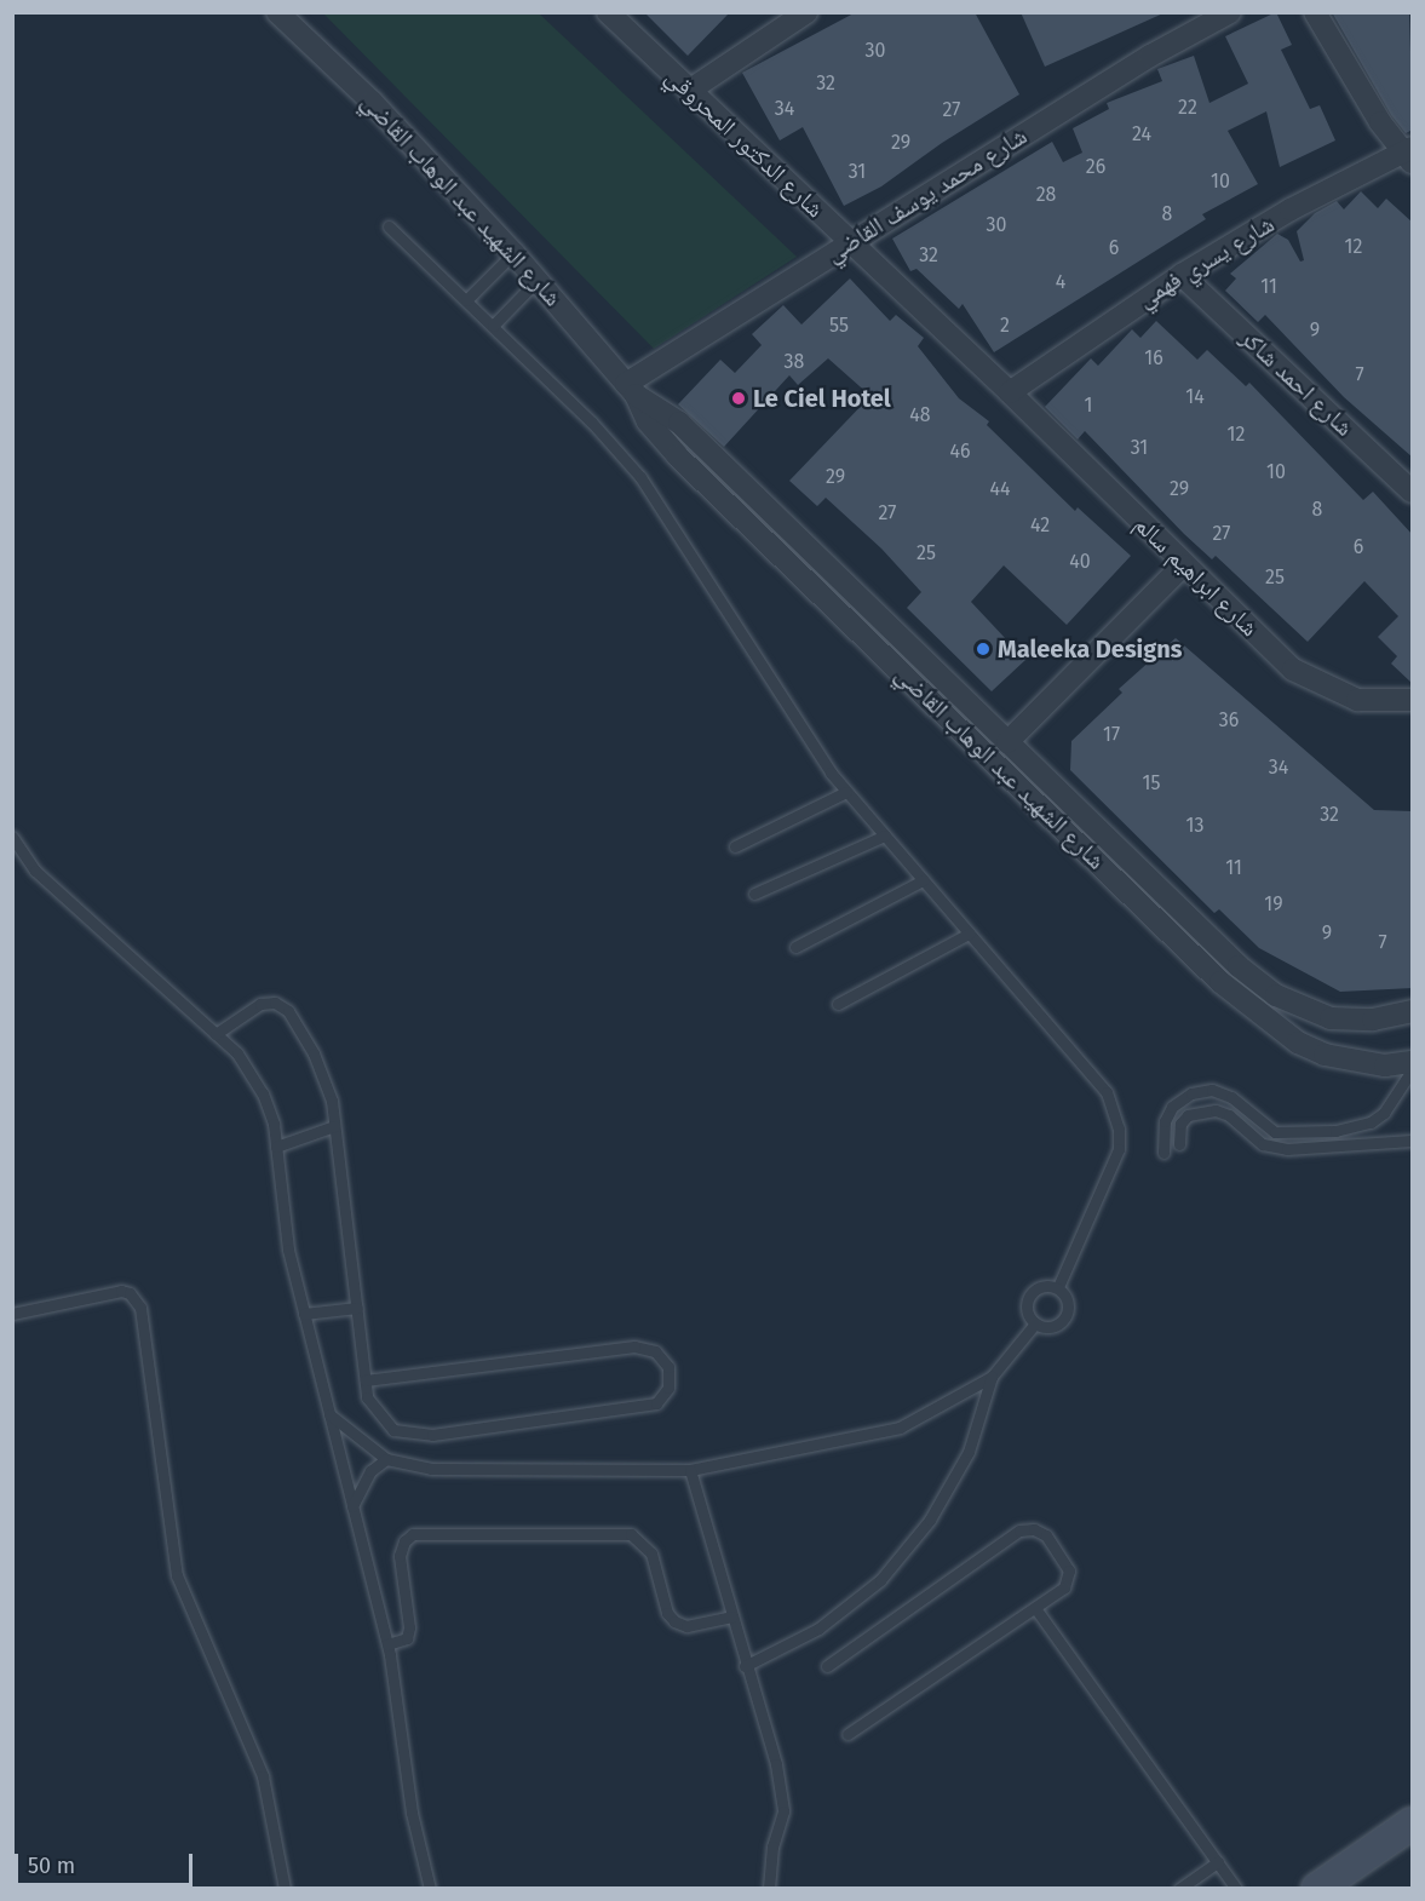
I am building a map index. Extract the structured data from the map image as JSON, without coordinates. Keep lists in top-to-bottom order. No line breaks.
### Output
{"streets":{"street":["شارع الدكتور المحروقي","شارع محمد يوسف القاضي","شارع الشهيد عبد الوهاب القاضي","شارع يسري فهمي","شارع احمد شاكر","شارع ابراهيم سالم"]},"crossings":[["شارع الدكتور المحروقي","شارع محمد يوسف القاضي"],["شارع الدكتور المحروقي","شارع يسري فهمي"],["شارع الدكتور المحروقي","شارع ابراهيم سالم"],["شارع محمد يوسف القاضي","شارع الشهيد عبد الوهاب القاضي"],["شارع يسري فهمي","شارع احمد شاكر"],["شارع يسري فهمي","شارع ابراهيم سالم"]],"places":["Le Ciel Hotel","Maleeka Designs"],"house_numbers":["30","32","22","34","27","24","29","26","31","10","28","8","30","12","6","32","4","11","55","2","9","16","38","7","14","1","48","12","31","46","10","29","44","29","8","27","42","27","6","25","40","25","36","17","34","15","32","13","11","19","9","7"],"scale_bar":"50 m"}
